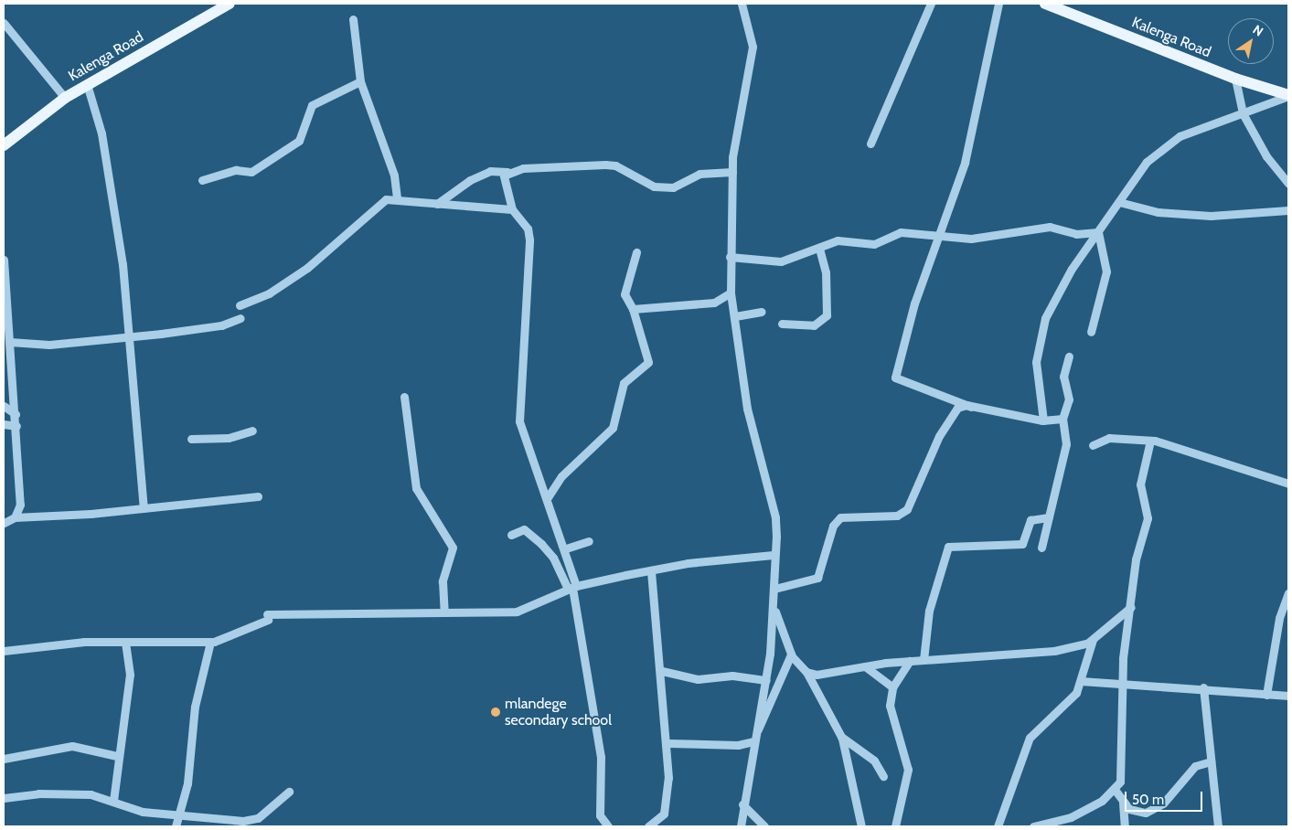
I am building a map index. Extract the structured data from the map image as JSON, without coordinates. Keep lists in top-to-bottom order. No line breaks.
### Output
{"streets":{"main road":["Kalenga Road"]},"places":["mlandege secondary school"],"scale_bar":"50 m","north":"top right"}
